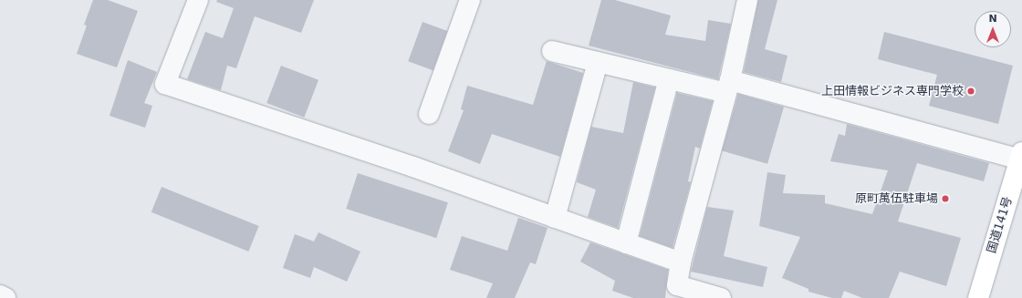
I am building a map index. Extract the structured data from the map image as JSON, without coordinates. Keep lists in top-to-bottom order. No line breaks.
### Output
{"streets":{"highway":["国道141号"]},"places":["上田情報ビジネス専門学校","原町萬伍駐車場"],"north":"top"}
